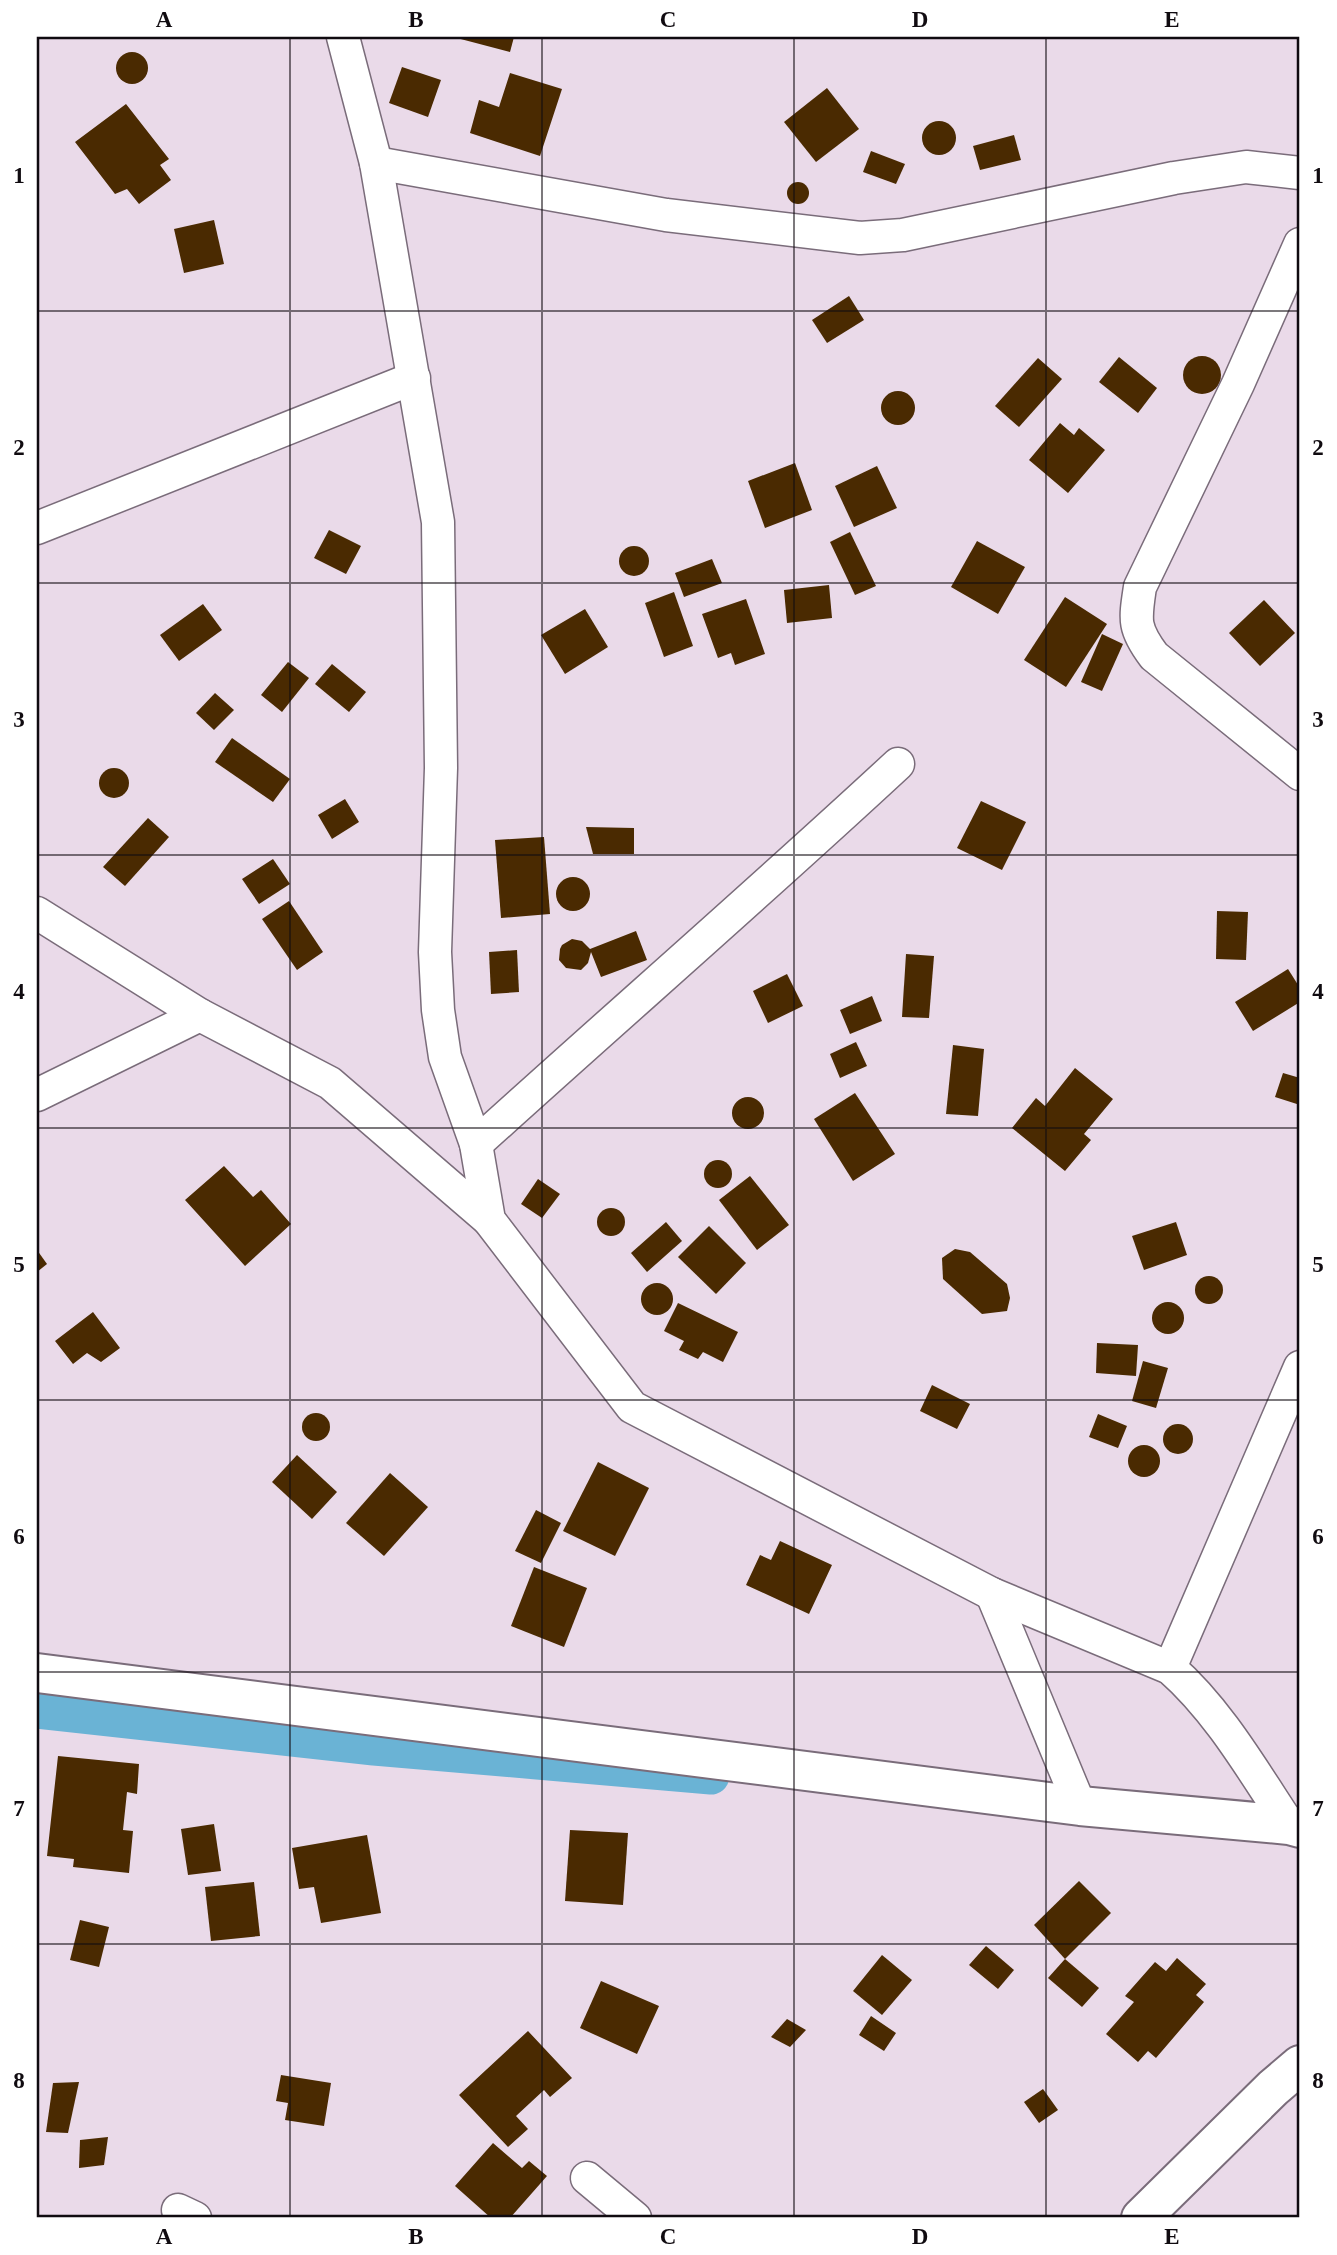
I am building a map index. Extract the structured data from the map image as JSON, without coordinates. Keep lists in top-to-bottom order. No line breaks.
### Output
{"grid":{"columns":["A","B","C","D","E"],"rows":["1","2","3","4","5","6","7","8"]}}
